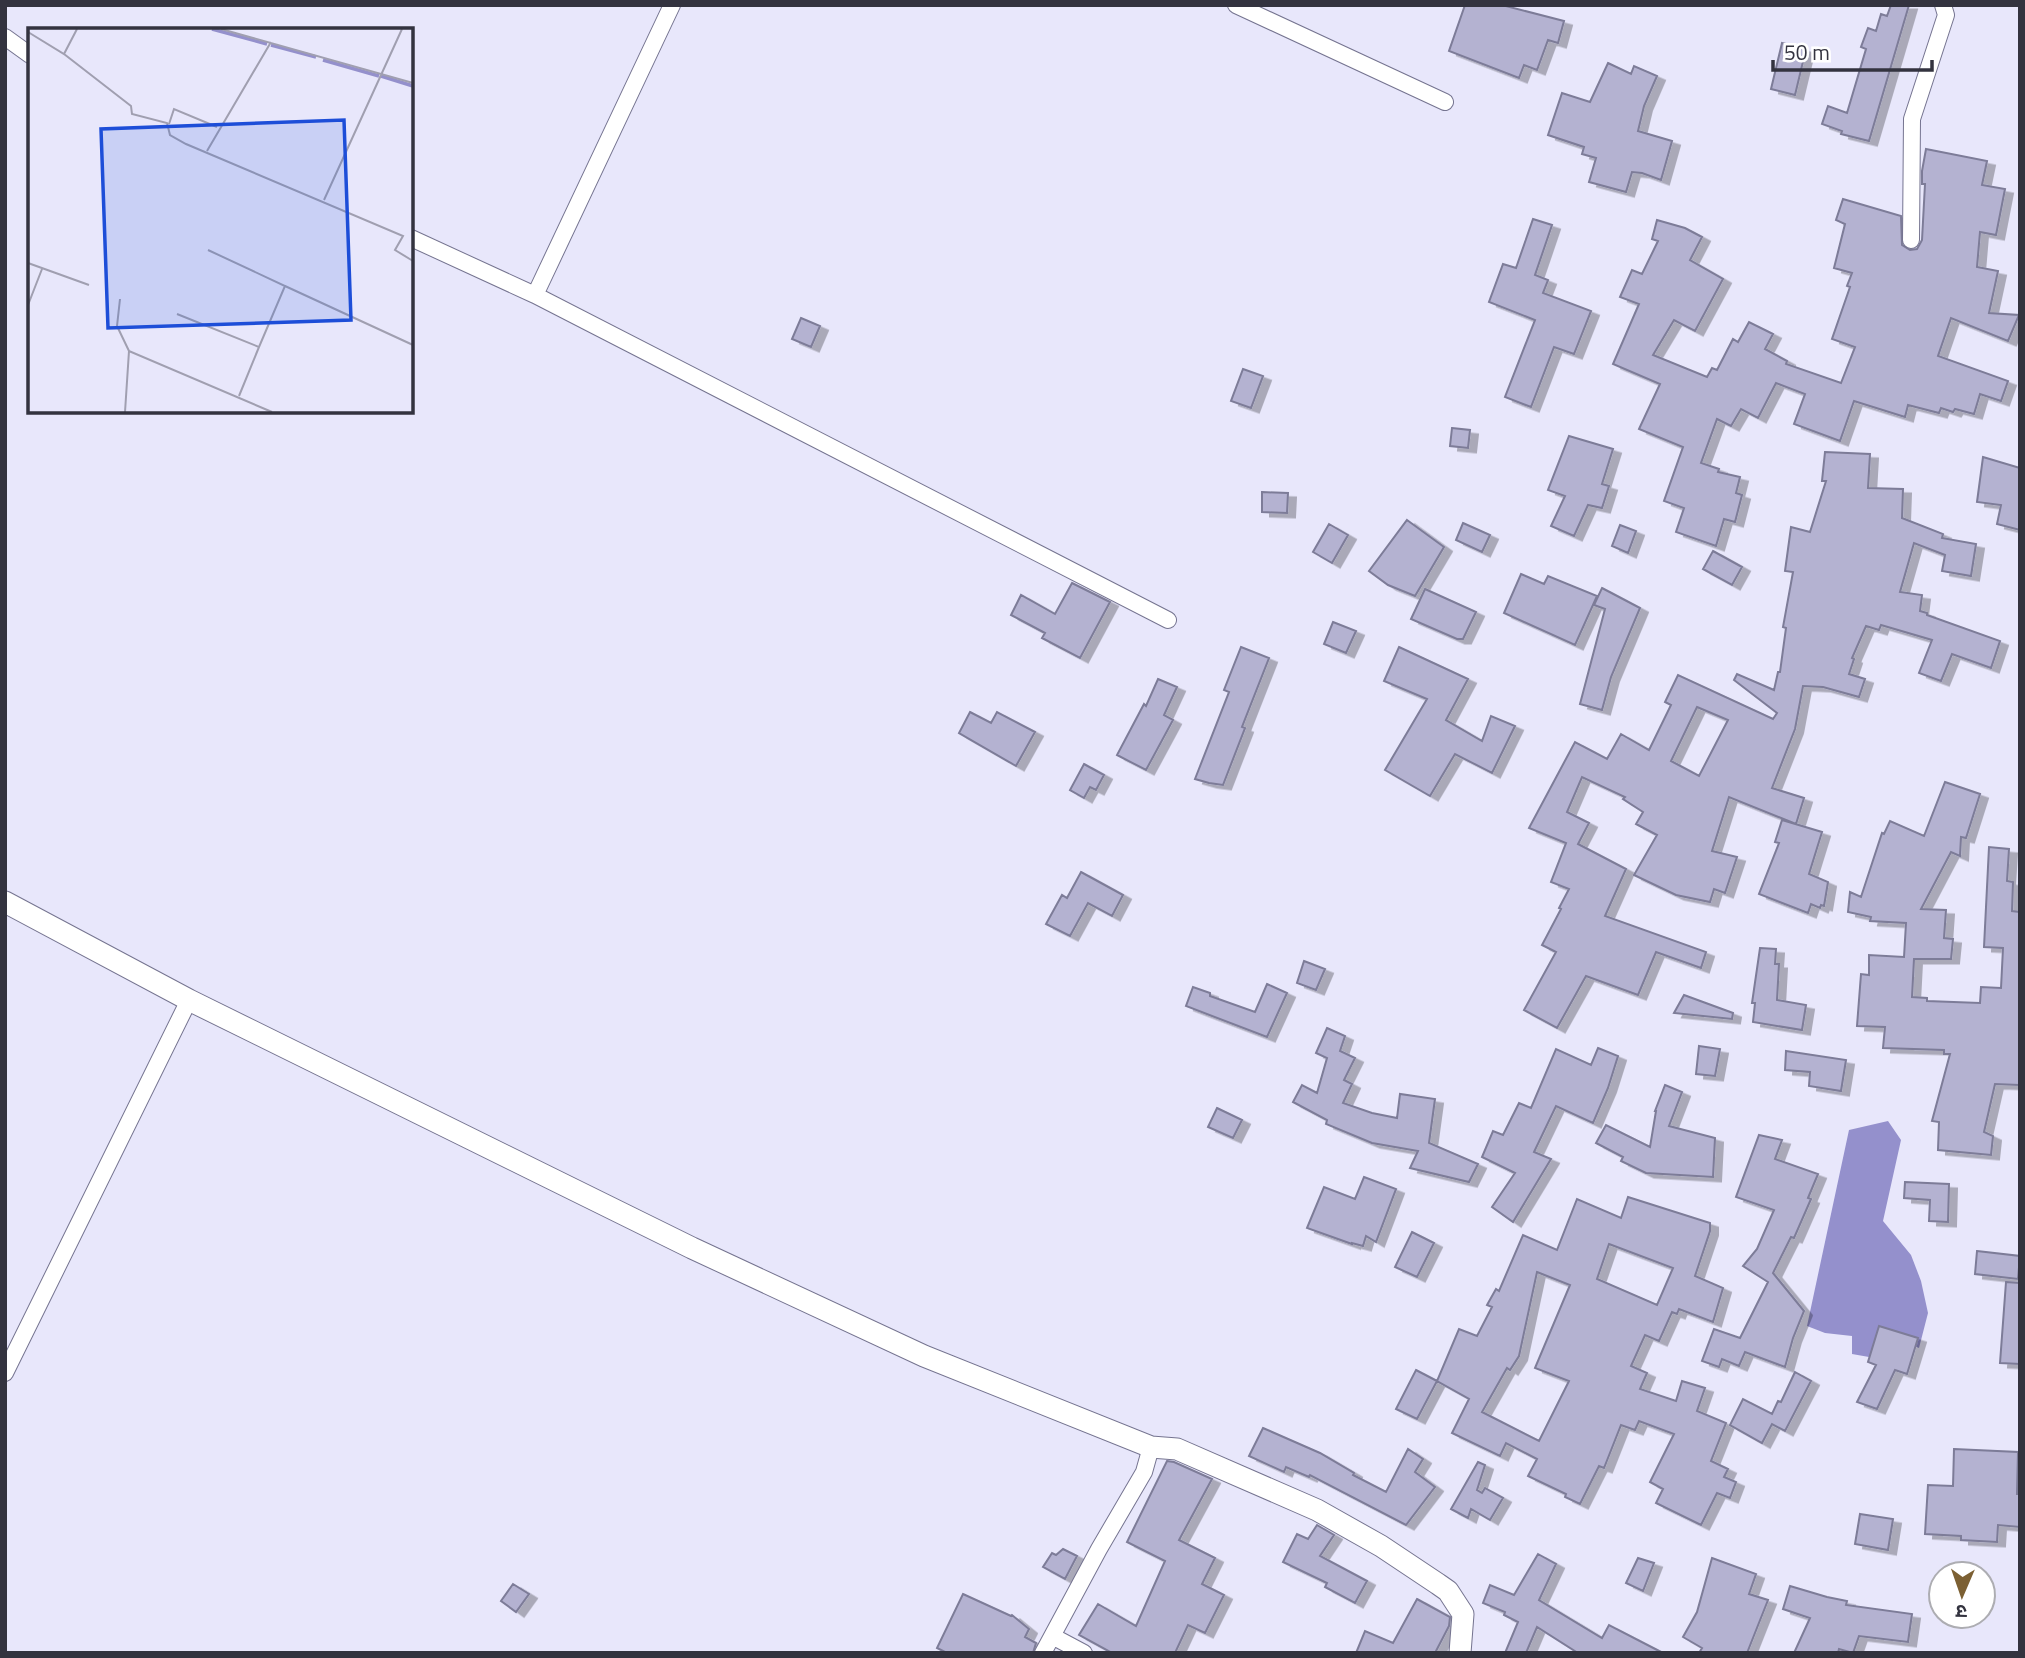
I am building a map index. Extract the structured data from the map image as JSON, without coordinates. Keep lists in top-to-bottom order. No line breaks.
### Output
{"scale_bar":"50 m","north":"bottom"}
